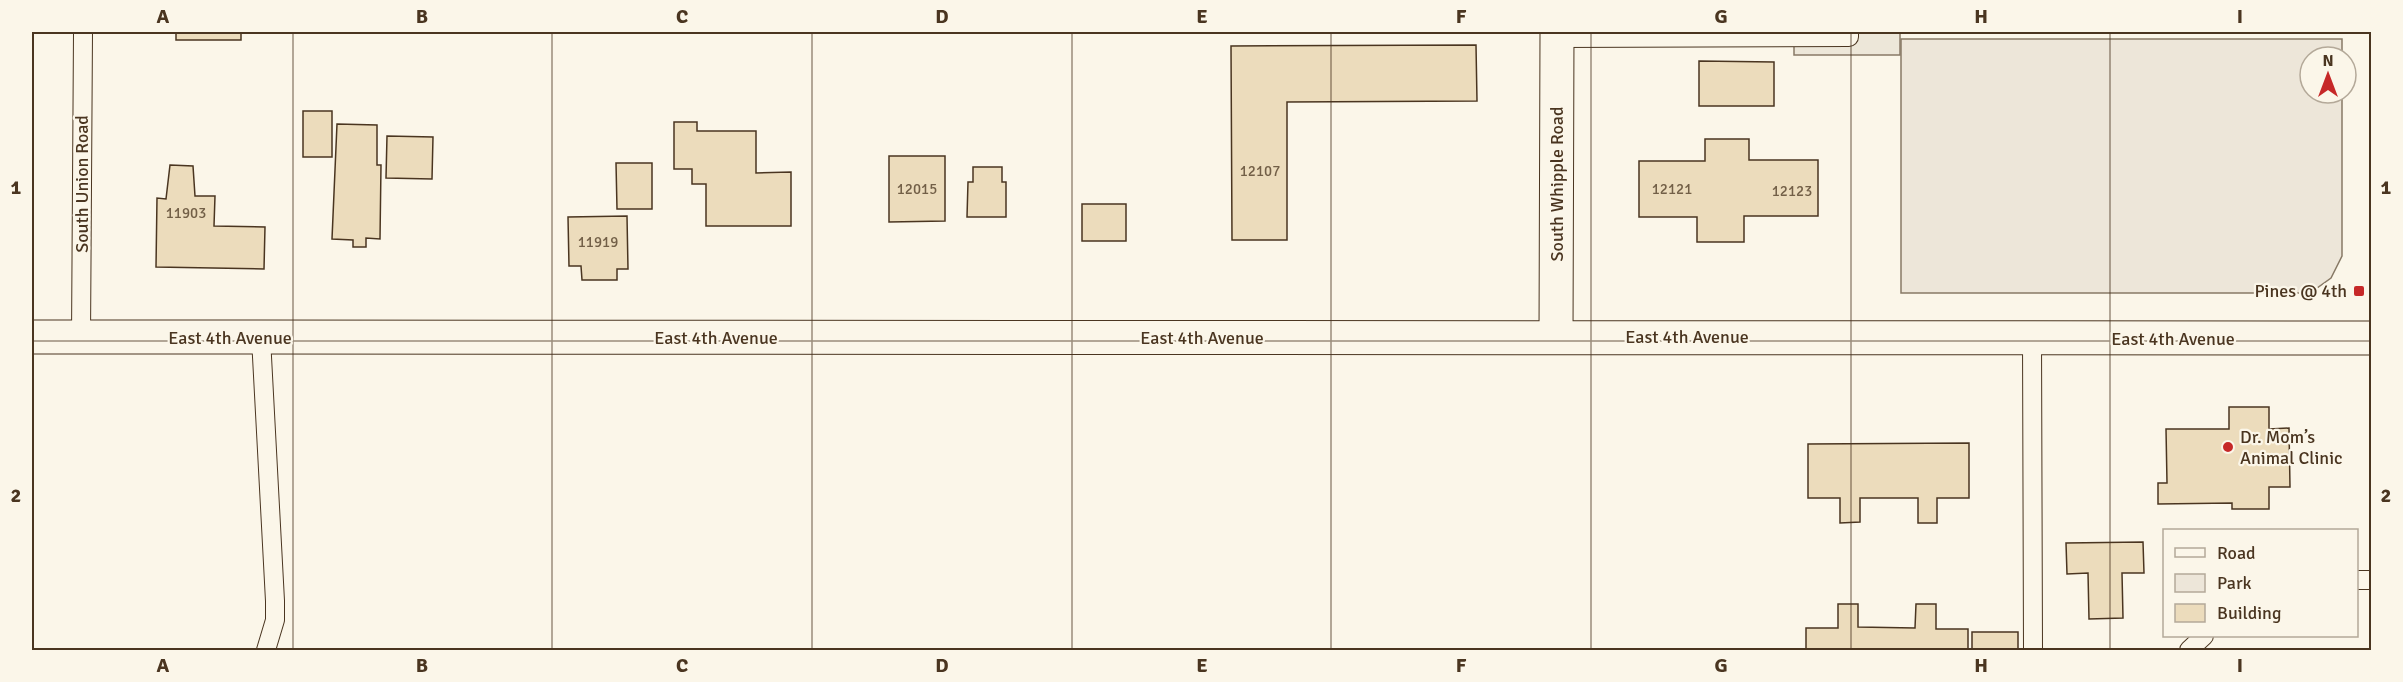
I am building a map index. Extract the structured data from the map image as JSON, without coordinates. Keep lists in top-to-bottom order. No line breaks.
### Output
{"streets":{"street":["South Whipple Road","East 4th Avenue"],"lane":["South Union Road"]},"crossings":[["South Union Road","East 4th Avenue"],["South Whipple Road","East 4th Avenue"]],"places":{"transit":["Pines @ 4th"],"other":["Dr. Mom’s Animal Clinic"]},"house_numbers":["12107","12015","12121","12123","11903","11919"],"legend":["Road","Park","Building"],"north":"top","grid":{"columns":["A","B","C","D","E","F","G","H","I"],"rows":["1","2"]}}
